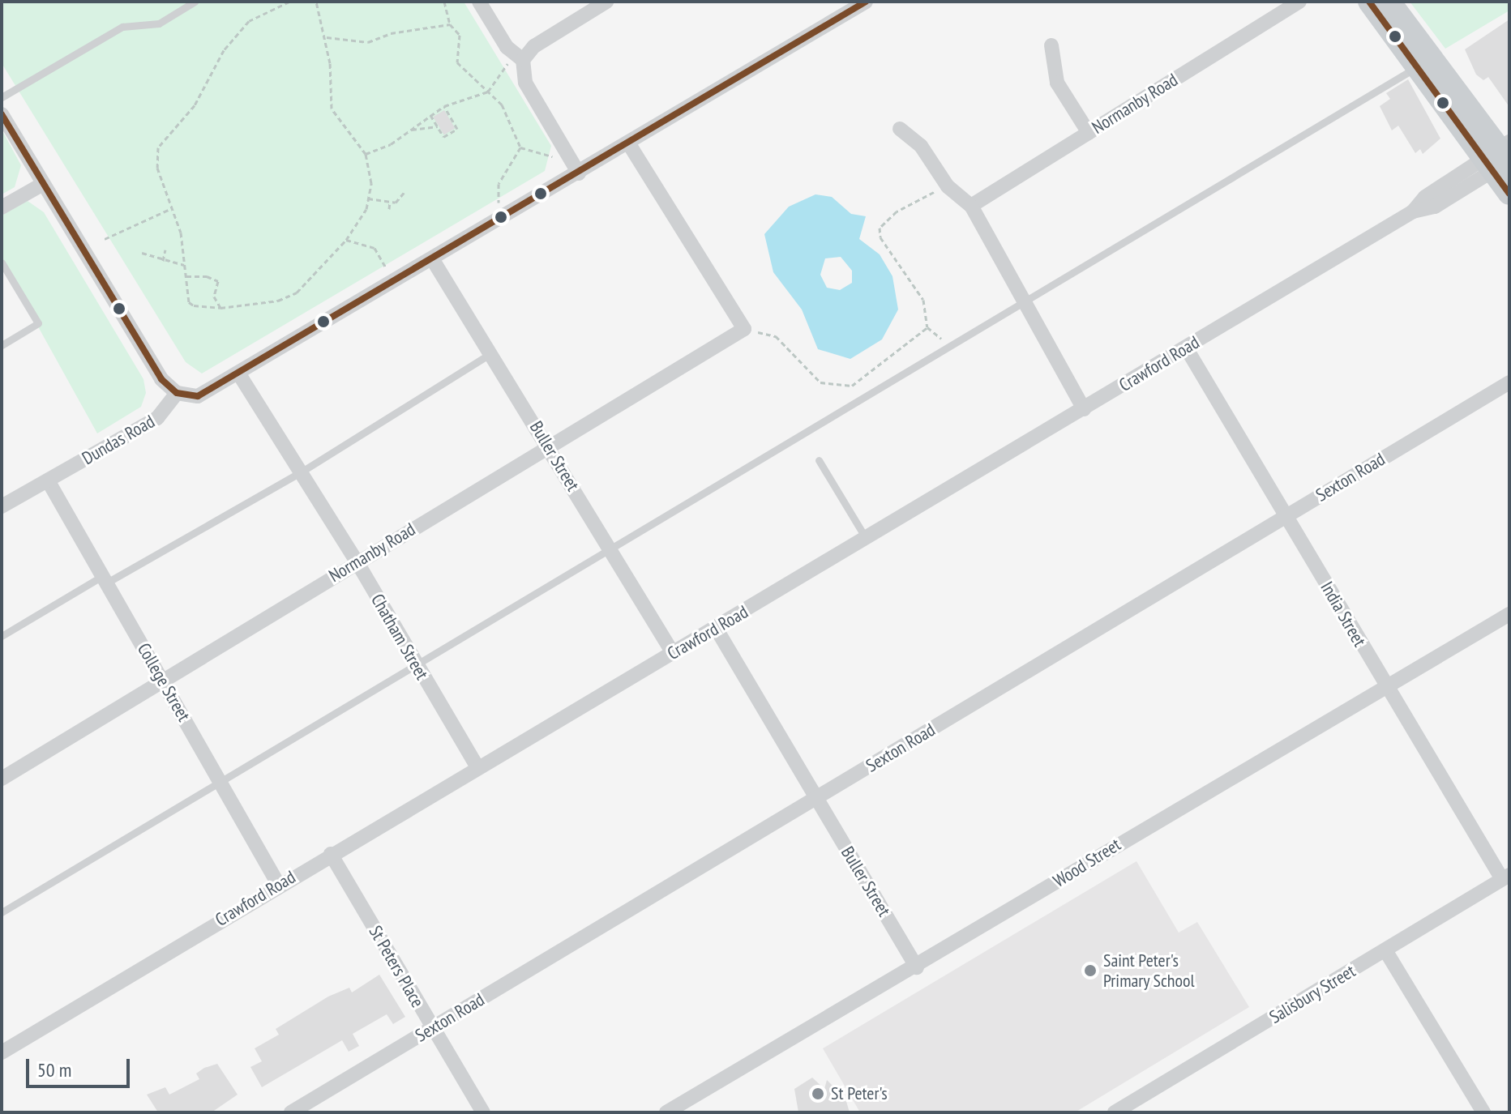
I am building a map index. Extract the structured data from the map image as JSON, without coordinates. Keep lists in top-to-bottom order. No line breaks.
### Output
{"streets":{"street":["Normanby Road","Crawford Road","Dundas Road","Buller Street","Sexton Road","India Street","Chatham Street","College Street","Wood Street","St Peters Place","Salisbury Street"]},"crossings":[["Normanby Road","Buller Street"],["Normanby Road","Chatham Street"],["Normanby Road","College Street"],["Crawford Road","Buller Street"],["Crawford Road","India Street"],["Crawford Road","Chatham Street"],["Crawford Road","College Street"],["Crawford Road","St Peters Place"],["Dundas Road","College Street"],["Buller Street","Sexton Road"],["Buller Street","Wood Street"],["Sexton Road","India Street"],["Sexton Road","St Peters Place"],["India Street","Wood Street"],["India Street","Salisbury Street"]],"places":["Saint Peter's Primary School","St Peter's"],"scale_bar":"50 m"}
